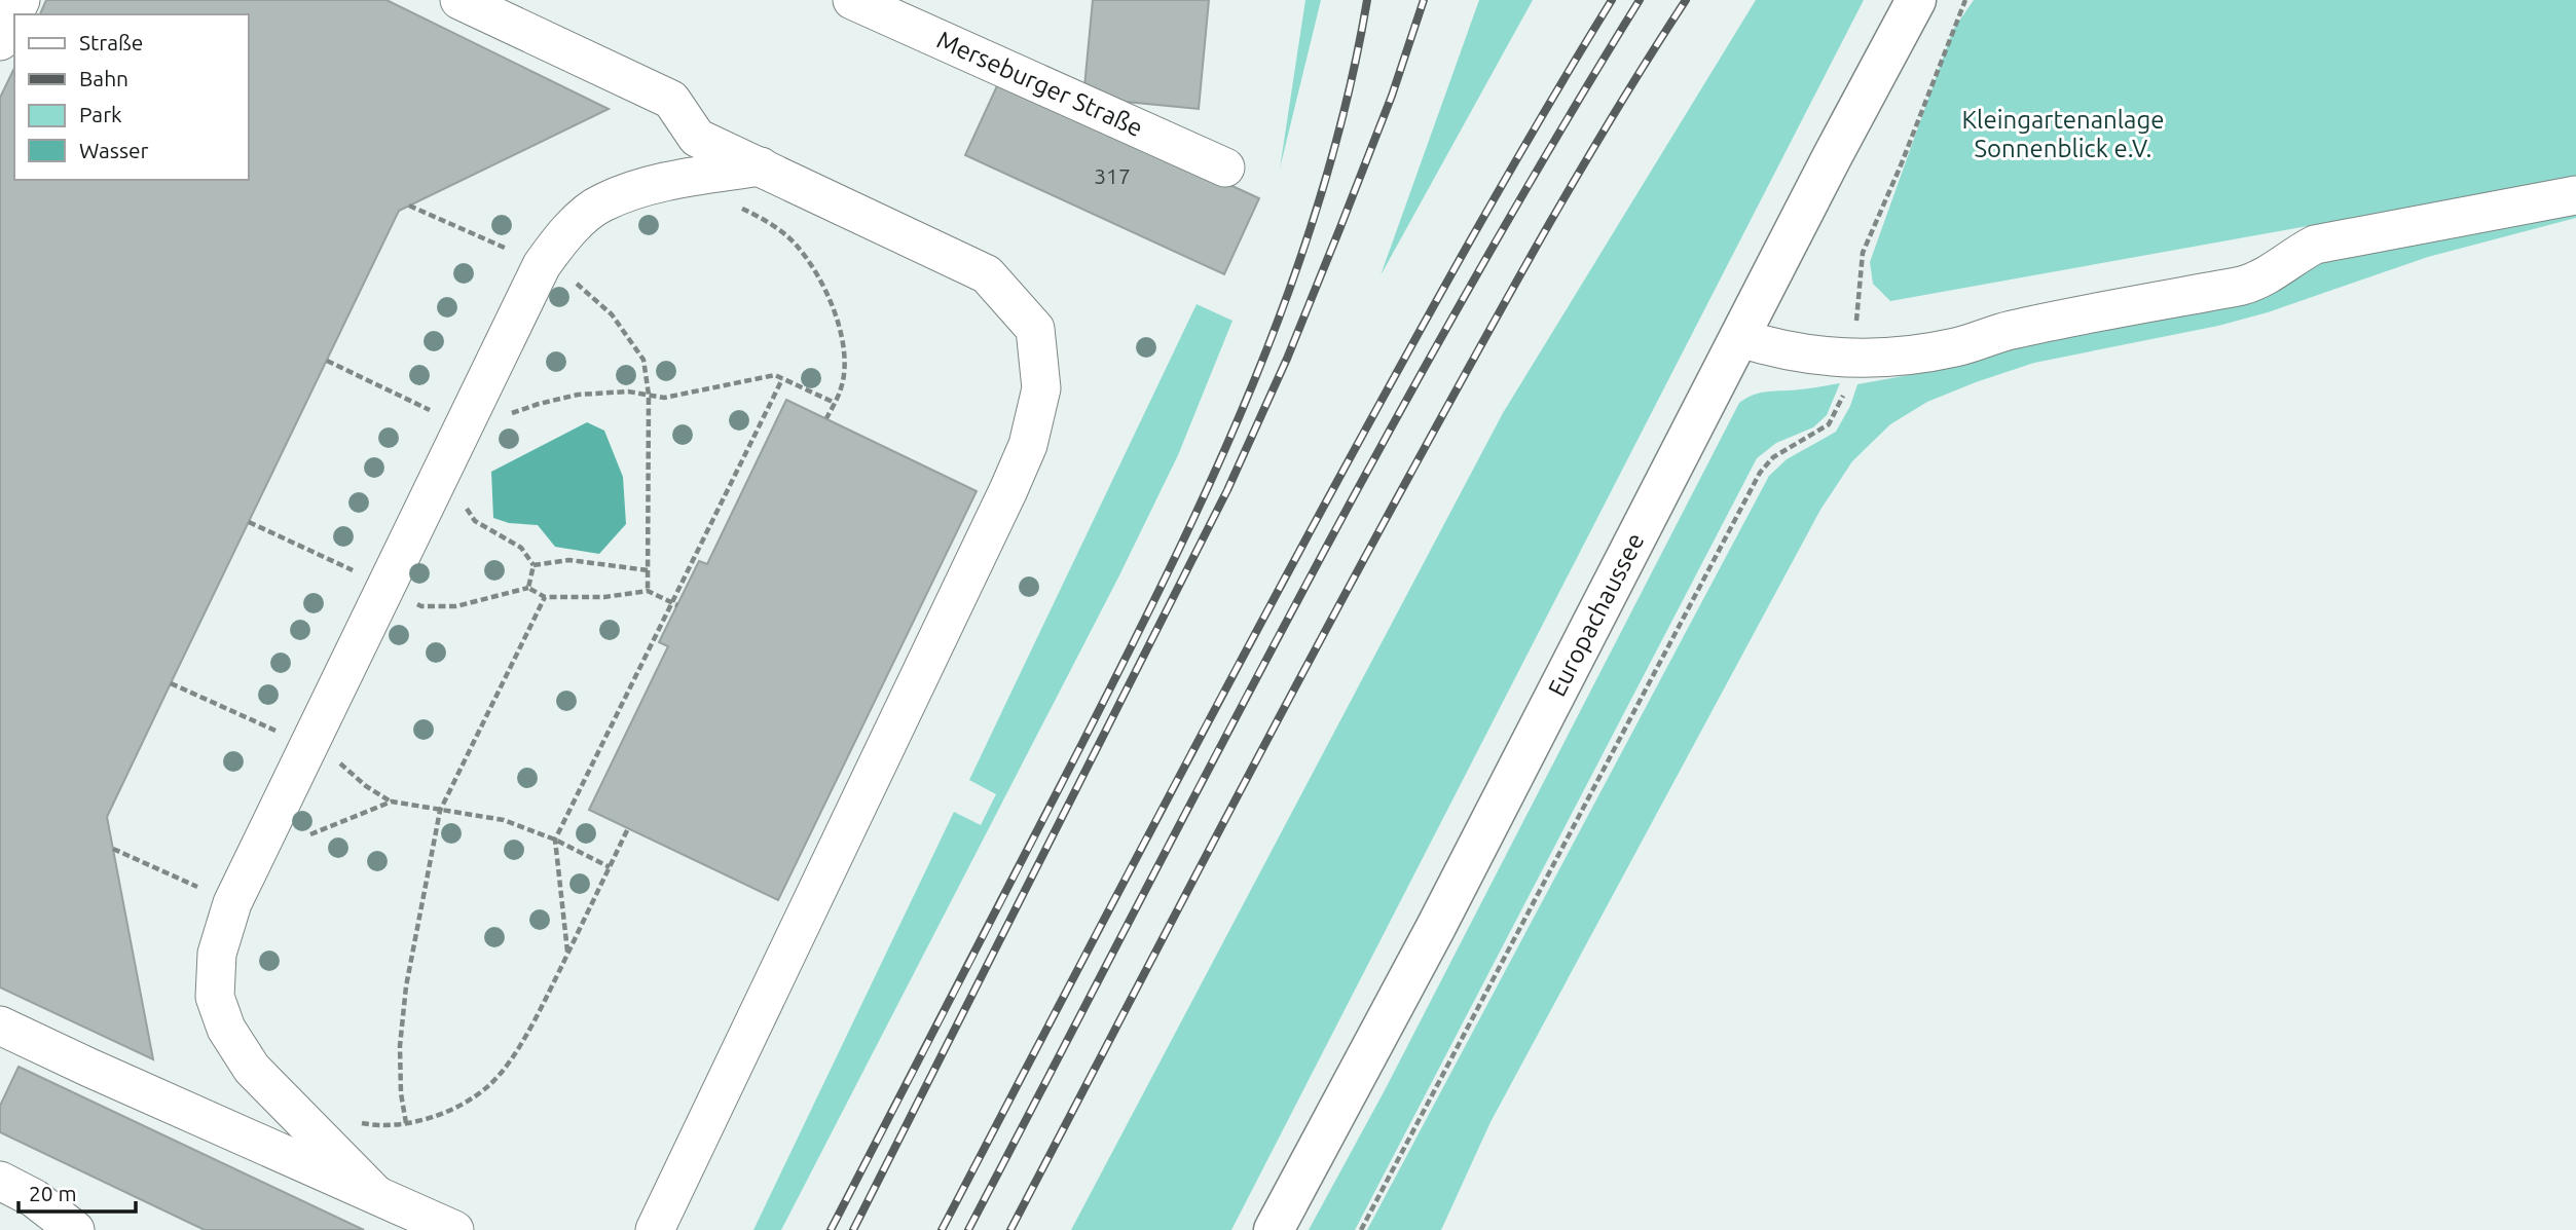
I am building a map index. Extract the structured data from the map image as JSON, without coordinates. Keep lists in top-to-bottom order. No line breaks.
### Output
{"streets":{"main road":["Europachaussee"],"lane":["Merseburger Straße"]},"parks":["Kleingartenanlage Sonnenblick e.V."],"house_numbers":["317"],"legend":["Straße","Bahn","Park","Wasser"],"scale_bar":"20 m"}
